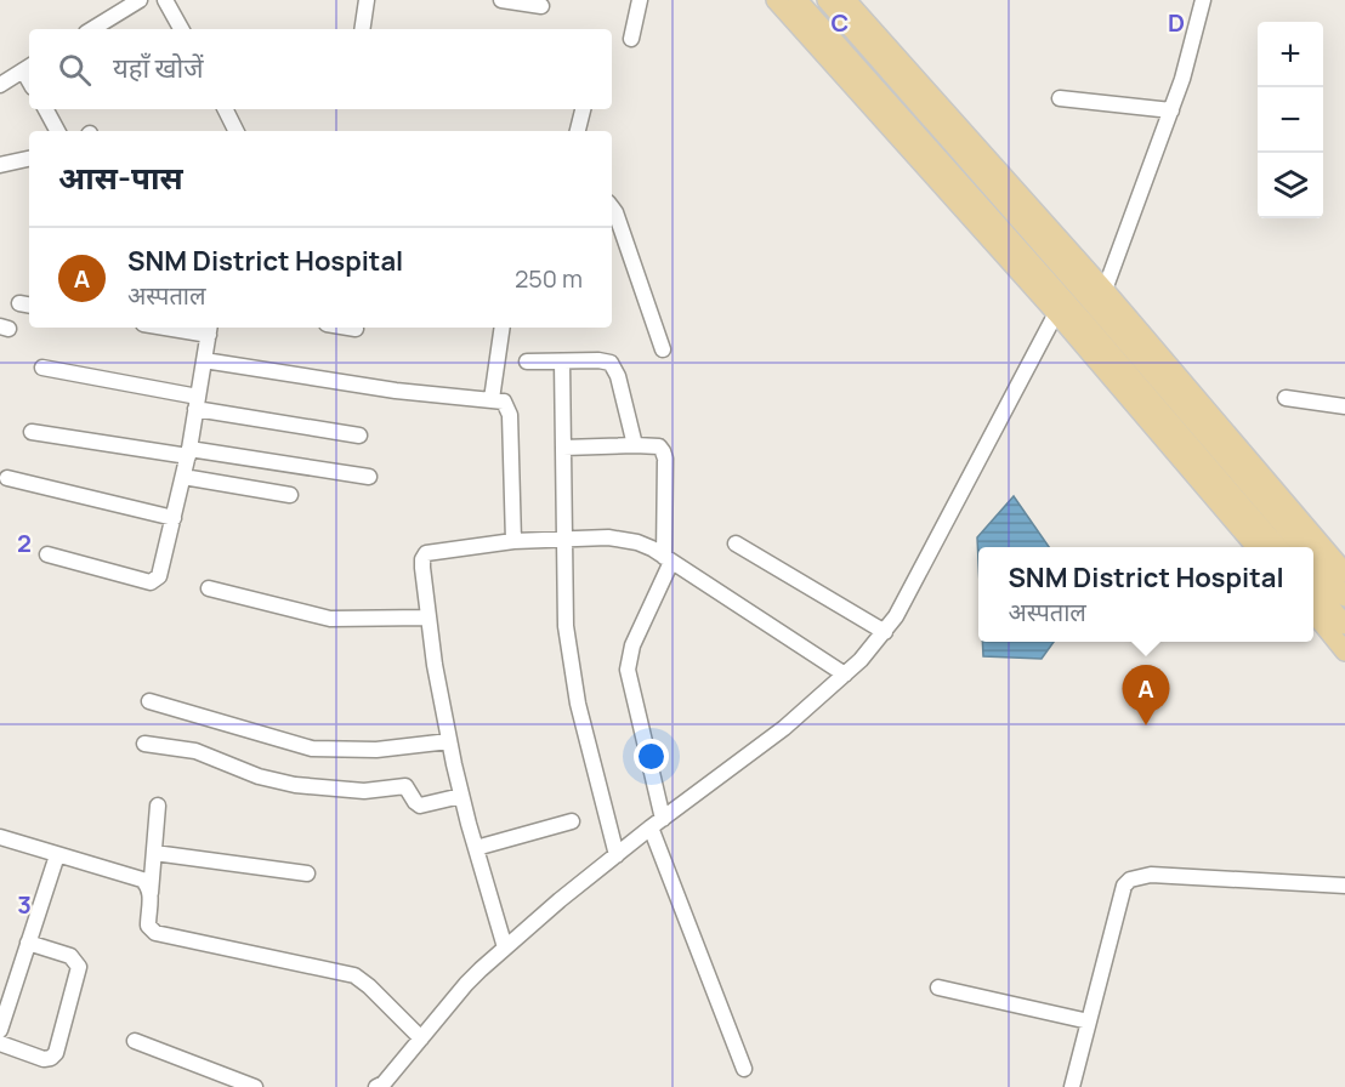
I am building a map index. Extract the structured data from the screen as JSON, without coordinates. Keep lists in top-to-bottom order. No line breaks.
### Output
{"page":{"map_buttons":["+","−"],"search":"यहाँ खोजें","heading":"आस-पास","list":[{"mark":"A","name":"SNM District Hospital","note":"अस्पताल","value":"250 m"}],"popup":["SNM District Hospital","अस्पताल"],"pins":"A"},"grid":{"columns":["C","D"],"rows":["2","3"]}}
